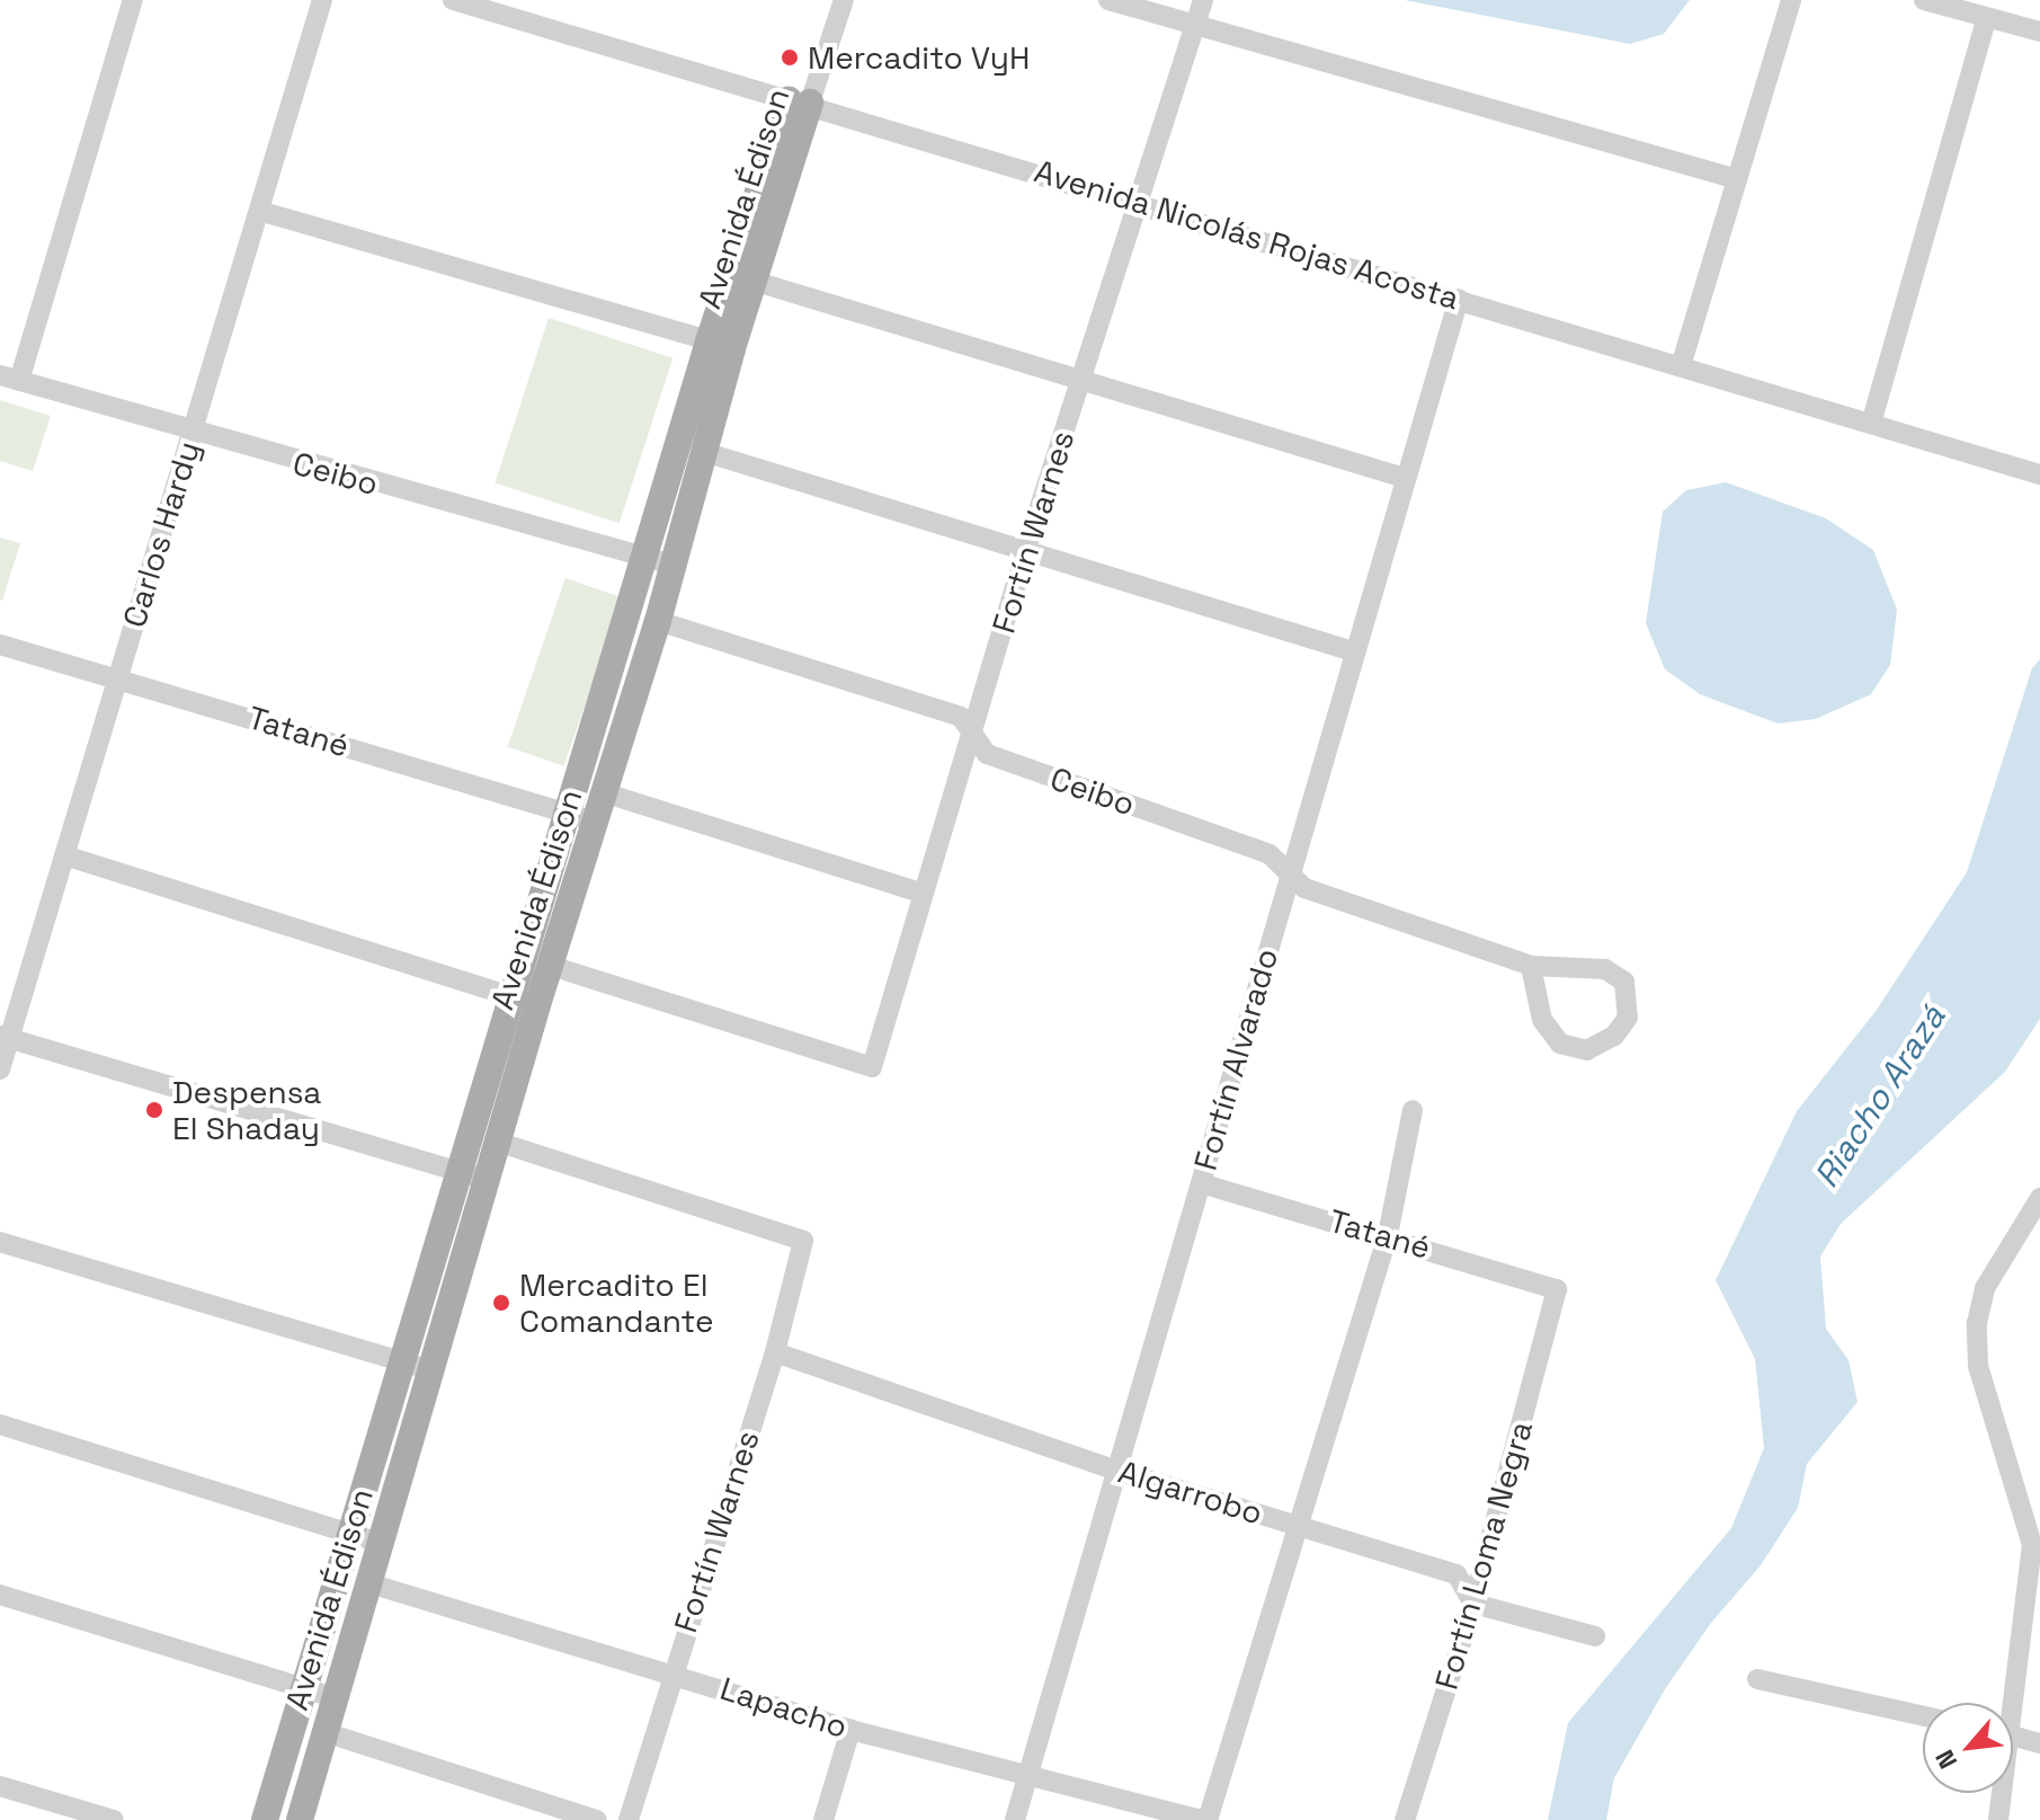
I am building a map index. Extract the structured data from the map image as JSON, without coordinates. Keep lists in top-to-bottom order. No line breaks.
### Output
{"streets":{"main road":["Avenida Édison"],"street":["Avenida Nicolás Rojas Acosta","Ceibo","Fortín Warnes","Carlos Hardy","Tatané","Fortín Alvarado","Algarrobo","Fortín Loma Negra","Lapacho"]},"crossings":[["Avenida Édison","Avenida Nicolás Rojas Acosta"],["Avenida Édison","Ceibo"],["Avenida Édison","Fortín Warnes"],["Avenida Édison","Tatané"],["Avenida Édison","Lapacho"],["Avenida Nicolás Rojas Acosta","Fortín Warnes"],["Avenida Nicolás Rojas Acosta","Fortín Alvarado"],["Ceibo","Fortín Warnes"],["Ceibo","Carlos Hardy"],["Ceibo","Fortín Alvarado"],["Fortín Warnes","Algarrobo"],["Fortín Warnes","Lapacho"],["Carlos Hardy","Tatané"],["Tatané","Fortín Alvarado"],["Tatané","Fortín Loma Negra"],["Fortín Alvarado","Algarrobo"],["Fortín Alvarado","Lapacho"],["Algarrobo","Fortín Loma Negra"]],"water":["Riacho Arazá"],"places":["Mercadito VyH","Despensa El Shaday","Mercadito El Comandante"],"north":"bottom left"}
